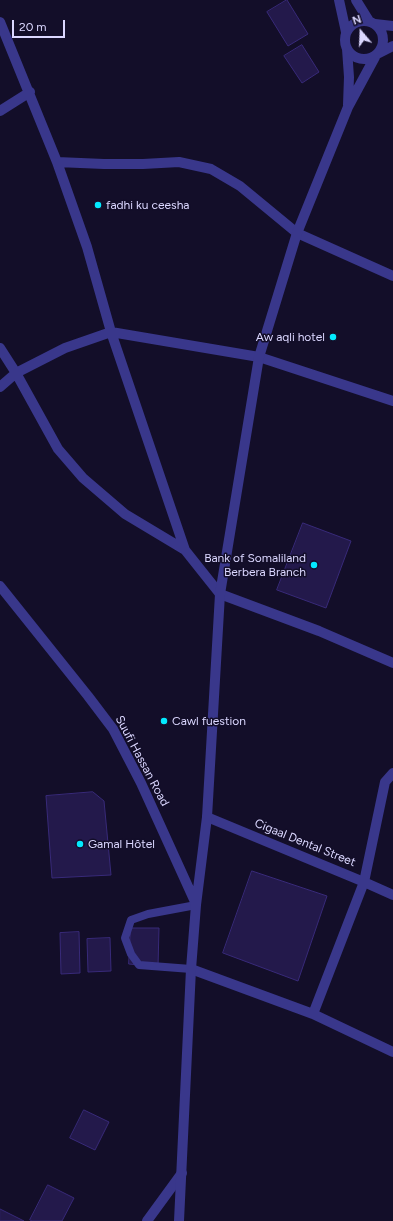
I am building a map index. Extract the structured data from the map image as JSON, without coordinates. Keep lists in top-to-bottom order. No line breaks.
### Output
{"streets":{"street":["Suufi Hassan Road","Cigaal Dental Street"]},"places":["fadhi ku ceesha","Aw aqli hotel","Bank of Somaliland Berbera Branch","Cawl fuestion","Gamal Hôtel"],"scale_bar":"20 m","north":"top"}
